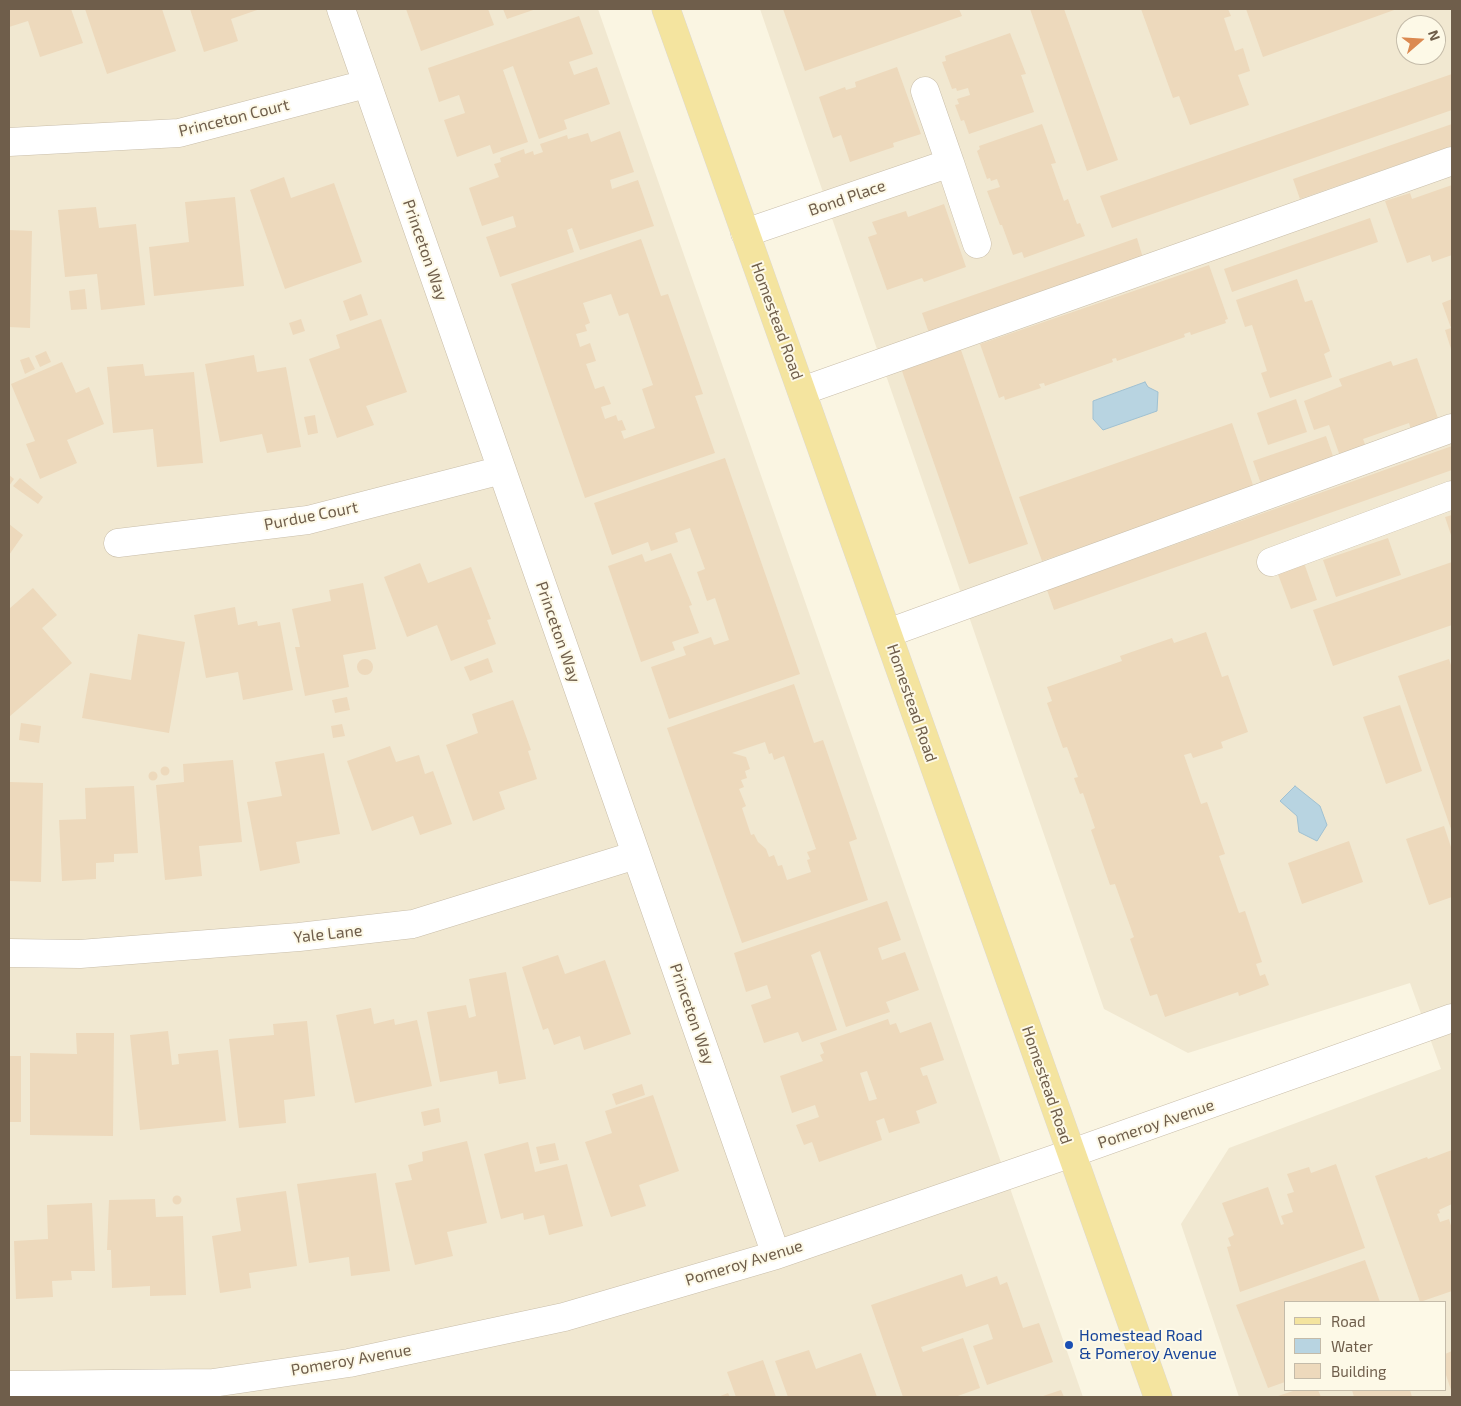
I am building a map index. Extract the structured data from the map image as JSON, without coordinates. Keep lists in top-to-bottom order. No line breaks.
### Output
{"streets":{"main road":["Homestead Road"],"street":["Princeton Court","Bond Place","Princeton Way","Purdue Court","Yale Lane","Pomeroy Avenue"]},"crossings":[["Princeton Court","Princeton Way"],["Bond Place","Homestead Road"],["Princeton Way","Purdue Court"],["Princeton Way","Yale Lane"],["Princeton Way","Pomeroy Avenue"],["Homestead Road","Pomeroy Avenue"]],"places":["Homestead Road & Pomeroy Avenue"],"legend":["Road","Water","Building"],"north":"right"}
